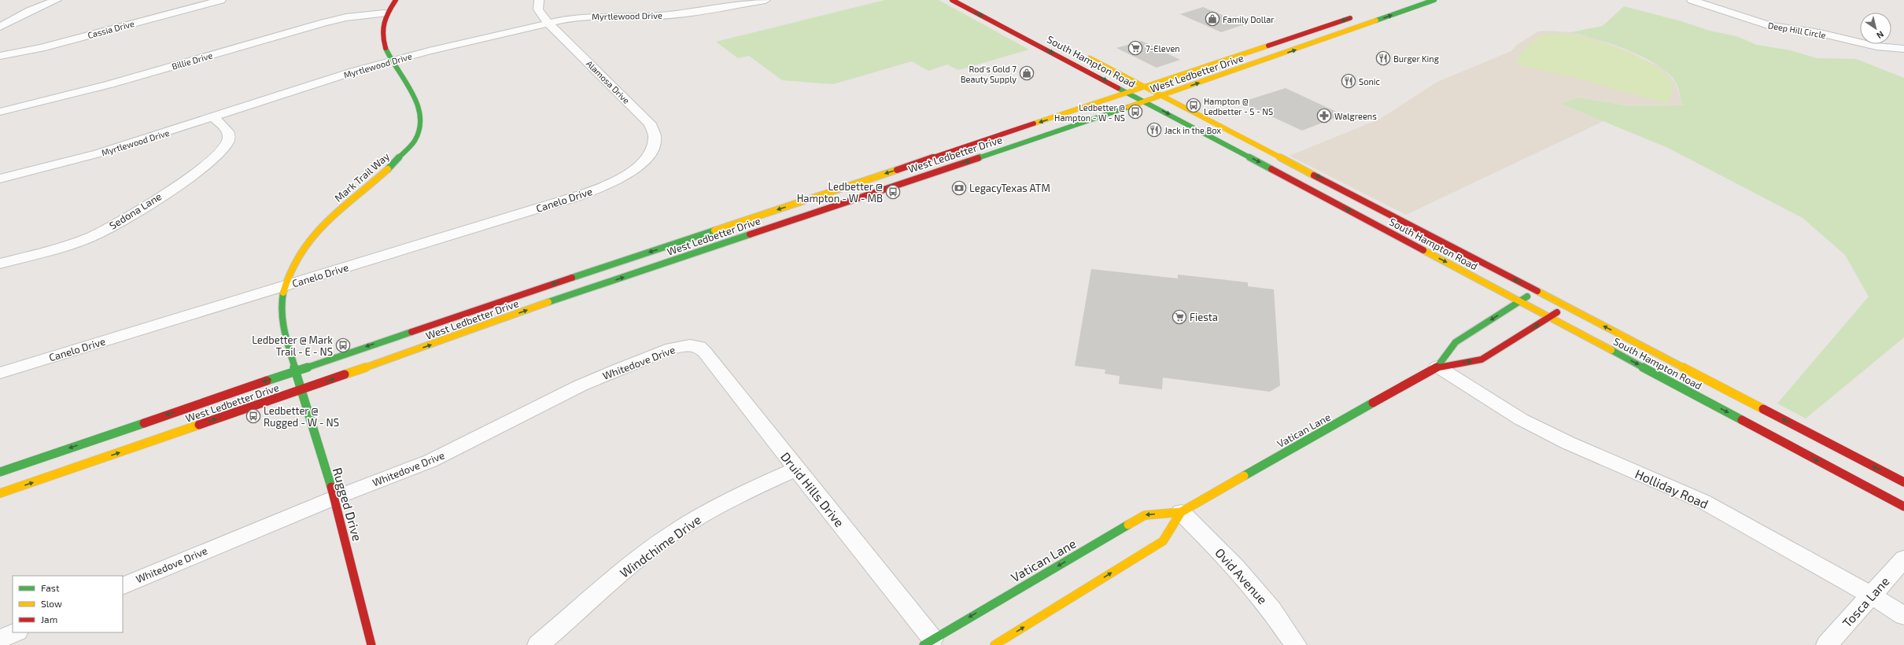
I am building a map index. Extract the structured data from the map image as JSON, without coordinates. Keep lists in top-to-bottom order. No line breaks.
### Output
{"streets":{"main road":["South Hampton Road","West Ledbetter Drive","Mark Trail Way","Vatican Lane","Rugged Drive"],"street":["Myrtlewood Drive","Cassia Drive","Deep Hill Circle","Billie Drive","Alamosa Drive","Canelo Drive","Sedona Lane","Whitedove Drive","Holliday Road","Druid Hills Drive","Windchime Drive","Ovid Avenue","Tosca Lane"]},"crossings":[["Myrtlewood Drive","Alamosa Drive"],["Myrtlewood Drive","Mark Trail Way"],["Myrtlewood Drive","Sedona Lane"],["Billie Drive","Mark Trail Way"],["South Hampton Road","West Ledbetter Drive"],["South Hampton Road","Vatican Lane"],["West Ledbetter Drive","Mark Trail Way"],["West Ledbetter Drive","Rugged Drive"],["Alamosa Drive","Canelo Drive"],["Mark Trail Way","Canelo Drive"],["Mark Trail Way","Rugged Drive"],["Whitedove Drive","Druid Hills Drive"],["Whitedove Drive","Rugged Drive"],["Vatican Lane","Holliday Road"],["Vatican Lane","Druid Hills Drive"],["Vatican Lane","Ovid Avenue"],["Holliday Road","Tosca Lane"],["Druid Hills Drive","Windchime Drive"]],"places":{"shop":["Family Dollar","Rod's Gold 7 Beauty Supply"],"supermarket":["7-Eleven","Fiesta"],"restaurant":["Burger King","Sonic","Jack in the Box"],"bus stop":["Hampton @ Ledbetter - S - NS","Ledbetter @ Hampton - W - NS","Ledbetter @ Hampton - W - MB","Ledbetter @ Mark Trail - E - NS","Ledbetter @ Rugged - W - NS"],"pharmacy":["Walgreens"],"bank":["LegacyTexas ATM"]},"legend":["Fast","Slow","Jam"],"north":"bottom right"}
